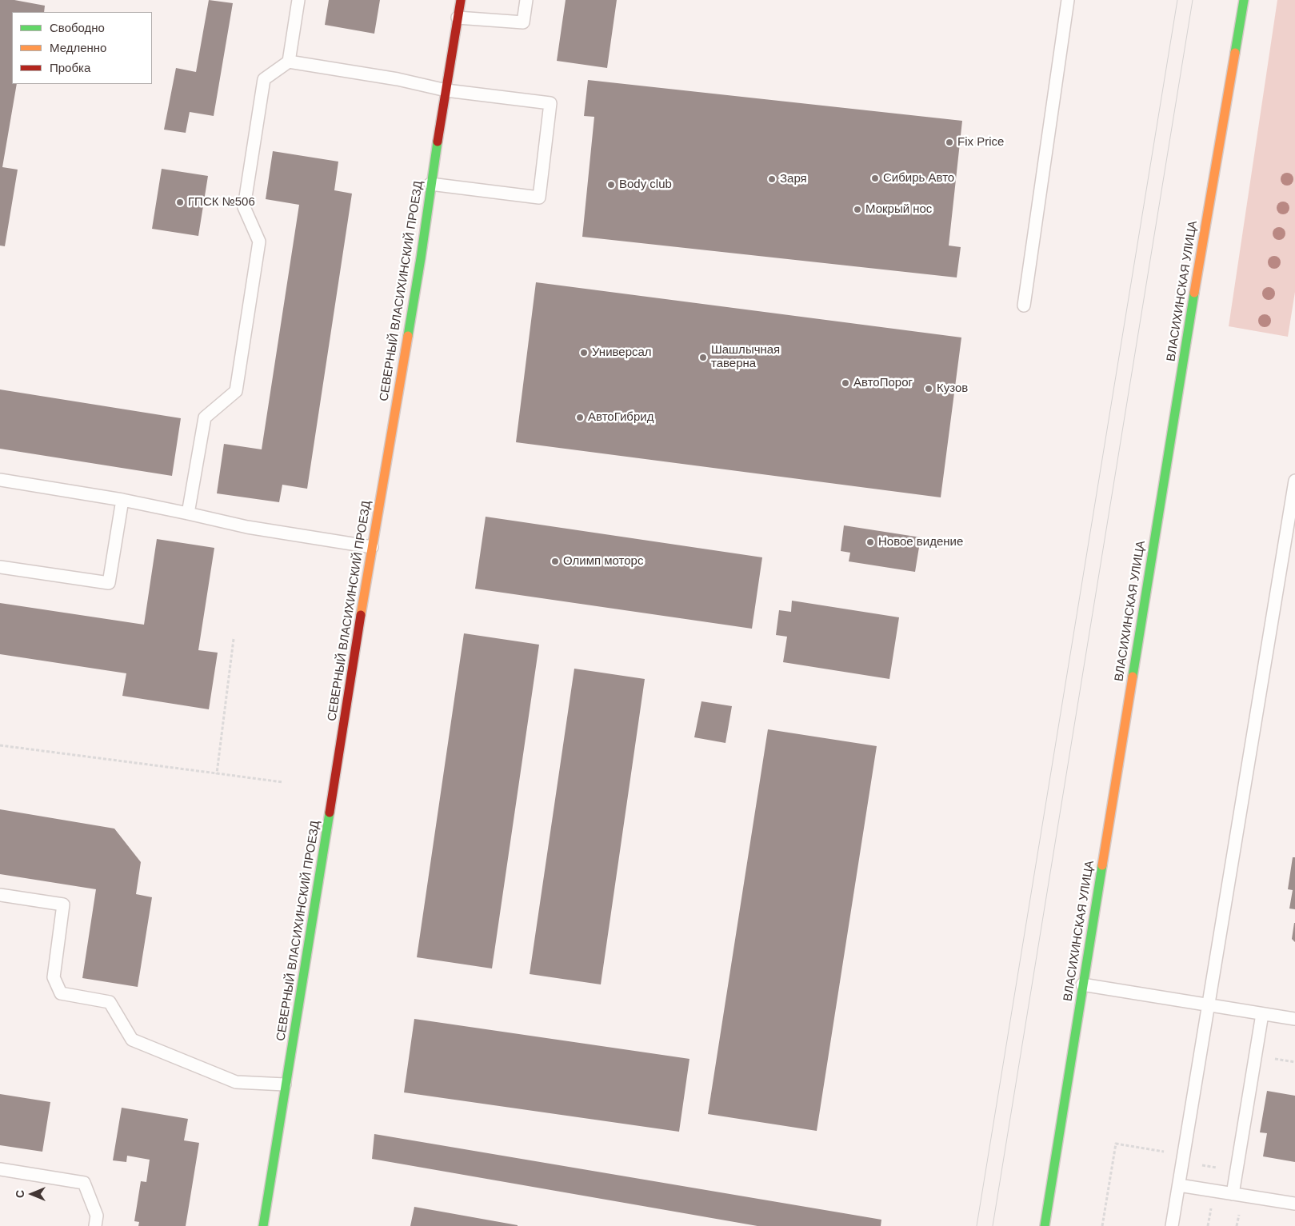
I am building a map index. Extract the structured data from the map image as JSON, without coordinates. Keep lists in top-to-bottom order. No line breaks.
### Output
{"streets":{"main road":["СЕВЕРНЫЙ ВЛАСИХИНСКИЙ ПРОЕЗД","ВЛАСИХИНСКАЯ УЛИЦА"]},"places":["Fix Price","Сибирь Авто","Заря","Body club","ГПСК №506","Мокрый нос","Универсал","Шашлычная таверна","АвтоПорог","Кузов","АвтоГибрид","Новое видение","Олимп моторс"],"legend":["Свободно","Медленно","Пробка"],"north":"left"}
